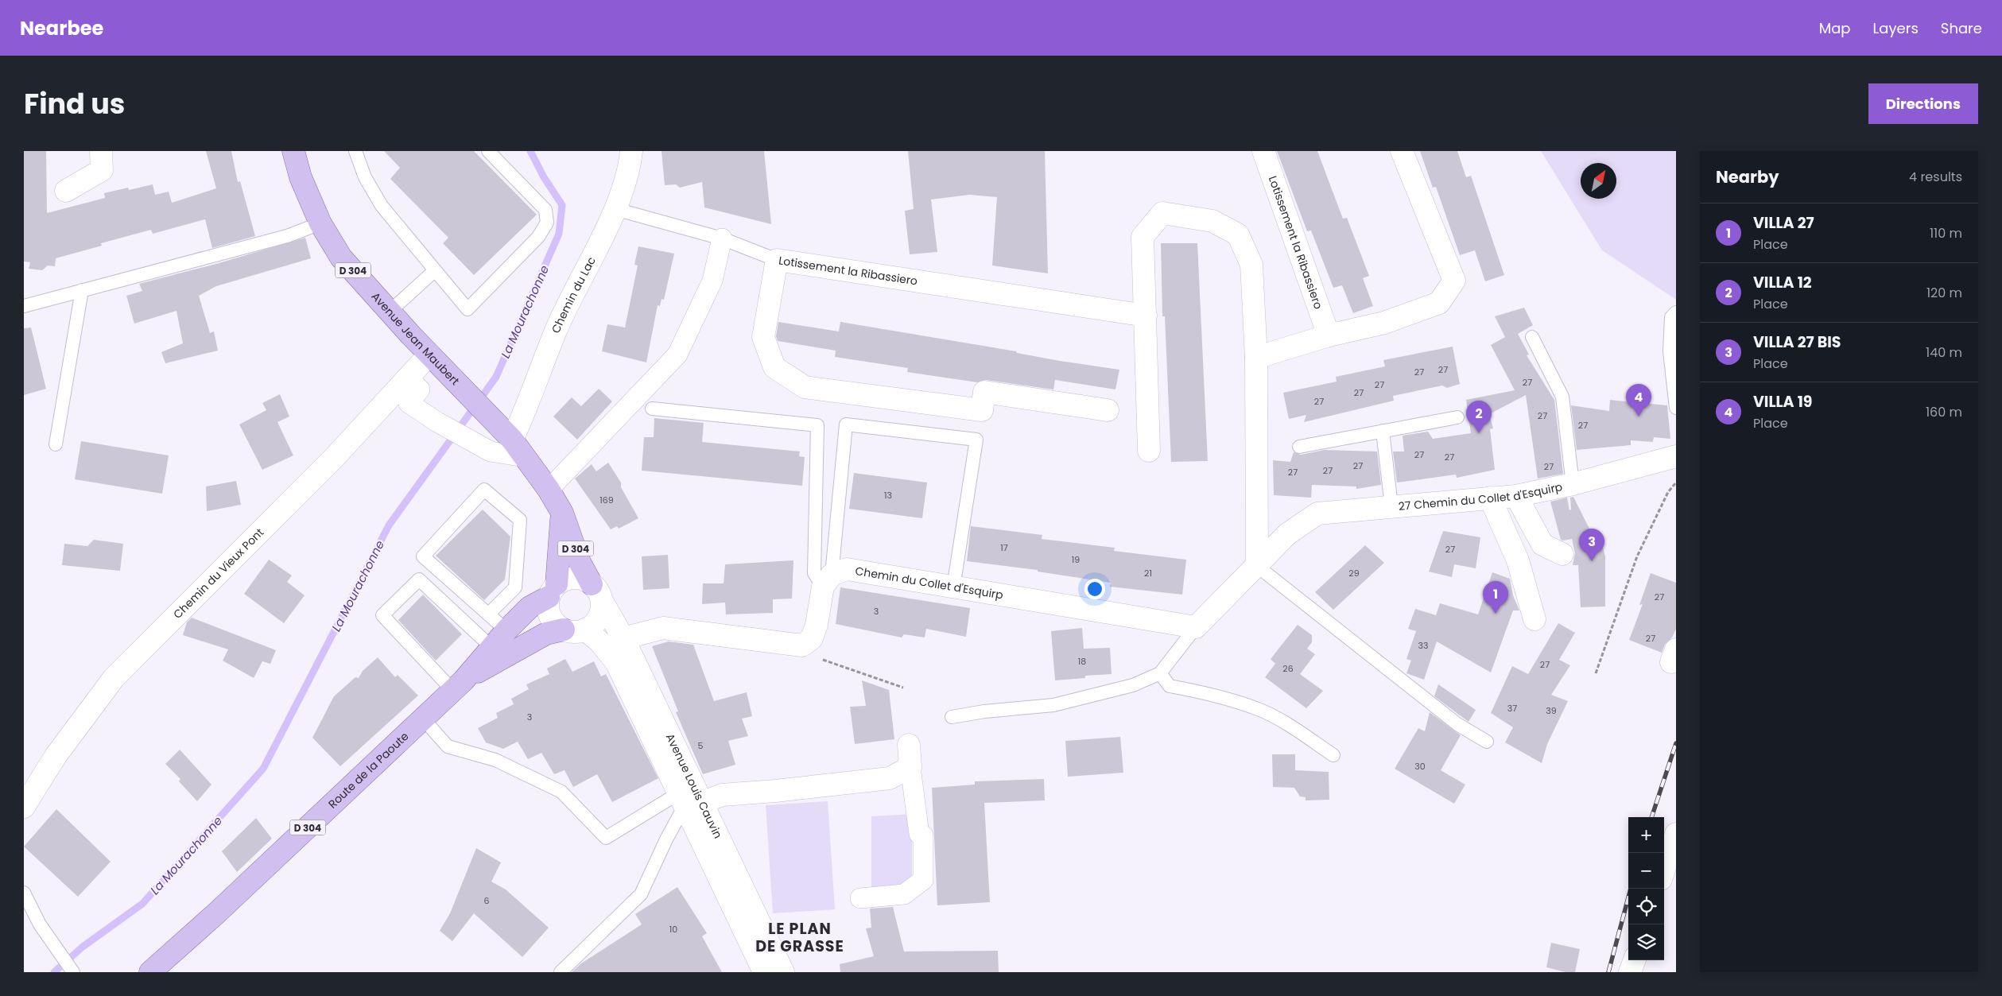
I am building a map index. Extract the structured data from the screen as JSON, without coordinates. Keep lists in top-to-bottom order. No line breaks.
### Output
{"streets":{"main road":["D 304","Avenue Jean Maubert","Route de la Paoute"],"street":["Lotissement la Ribassiero","Chemin du Lac","27 Chemin du Collet d'Esquirp","Chemin du Vieux Pont","Chemin du Collet d'Esquirp","Avenue Louis Cauvin"]},"crossings":[["D 304","Avenue Jean Maubert"],["D 304","Route de la Paoute"],["D 304","Avenue Louis Cauvin"],["Chemin du Lac","Avenue Jean Maubert"],["Avenue Jean Maubert","Chemin du Vieux Pont"],["Avenue Jean Maubert","Route de la Paoute"],["Avenue Jean Maubert","Avenue Louis Cauvin"],["Route de la Paoute","Avenue Louis Cauvin"]],"districts":["LE PLAN DE GRASSE"],"water":["La Mourachonne"],"house_numbers":["27","27","27","27","27","27","27","27","27","27","27","27","27","27","13","169","17","27","19","21","29","27","3","27","33","18","27","26","37","39","3","5","30","6","10"],"north":"top right","page":{"header":"Nearbee","nav":["Map","Layers","Share"],"title":"Find us","buttons":"Directions","heading":["Nearby","4 results"],"list":[{"mark":"1","name":"VILLA 27","note":"Place","value":"110 m"},{"mark":"2","name":"VILLA 12","note":"Place","value":"120 m"},{"mark":"3","name":"VILLA 27 BIS","note":"Place","value":"140 m"},{"mark":"4","name":"VILLA 19","note":"Place","value":"160 m"}],"pins":["4","2","3","1"],"map_buttons":["+","−"]}}
